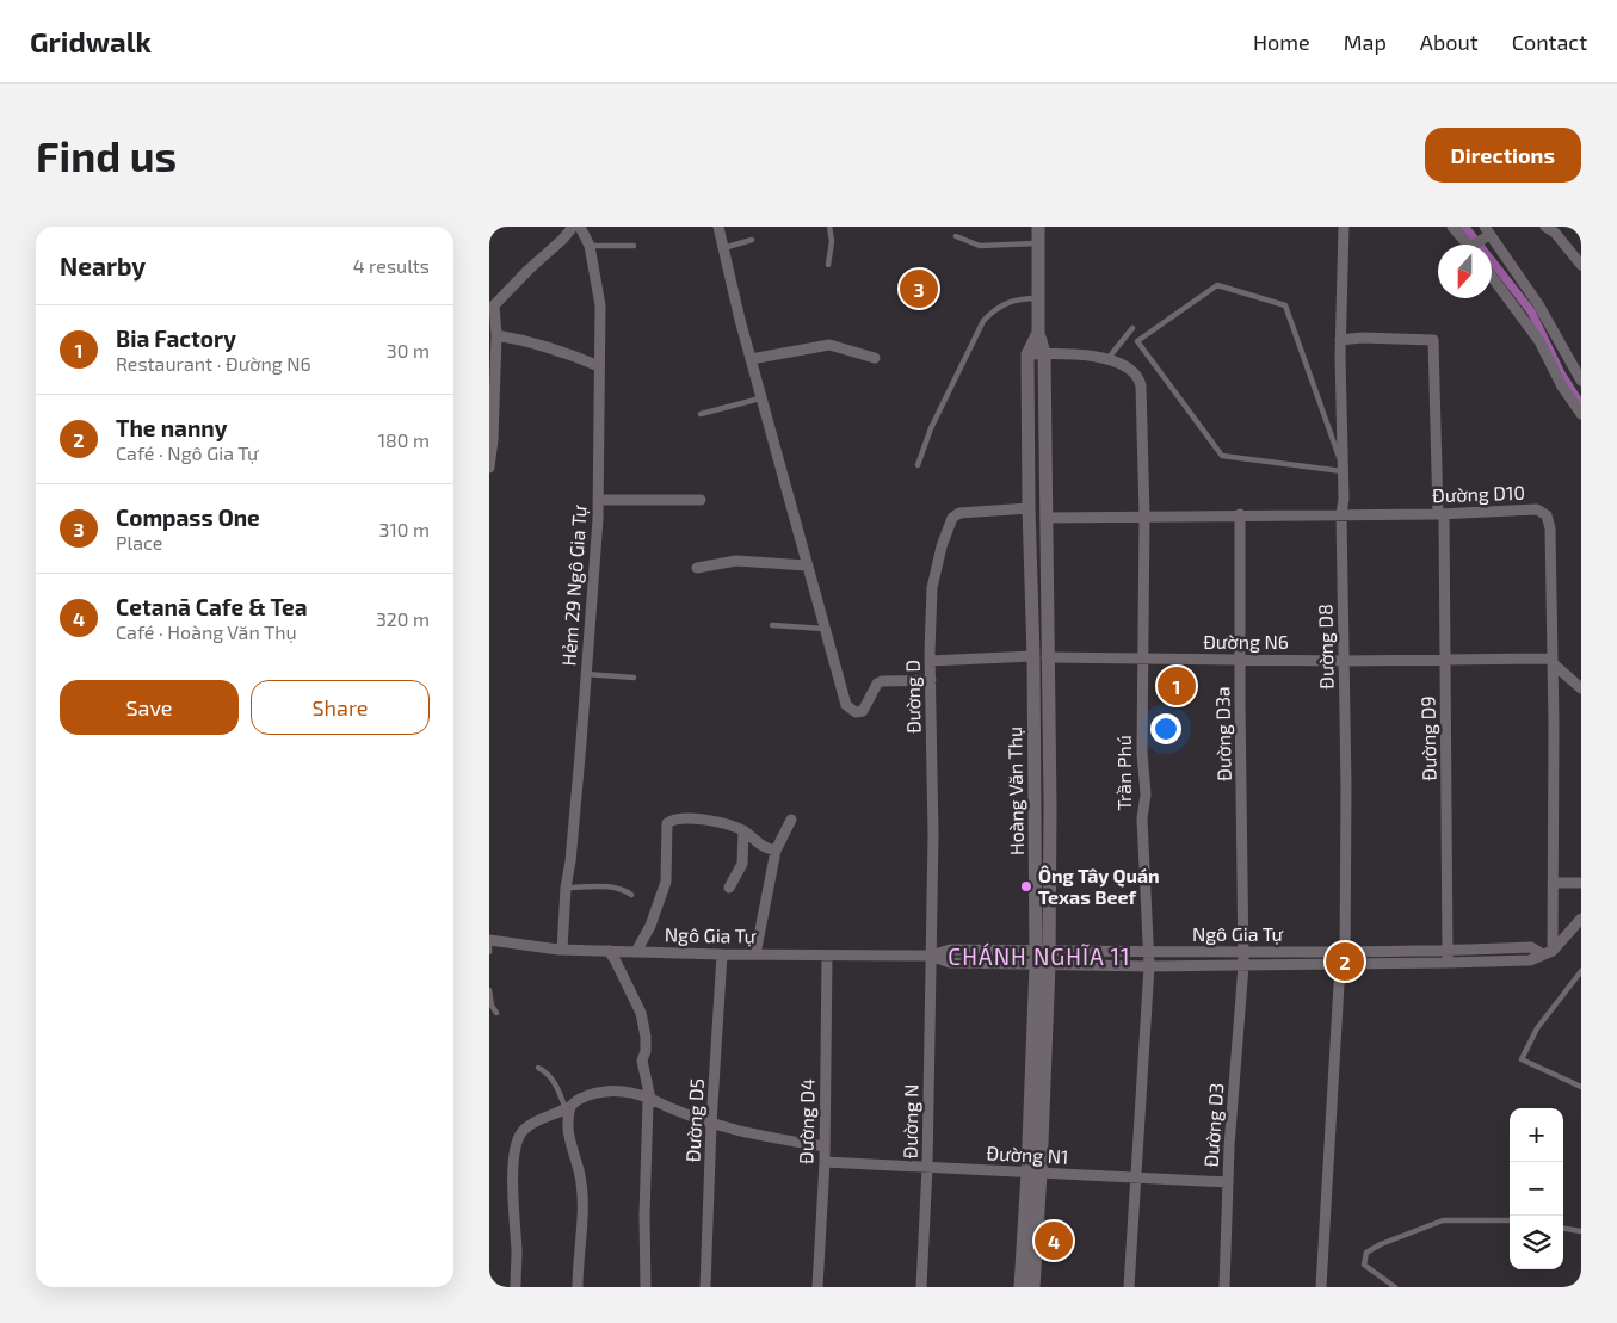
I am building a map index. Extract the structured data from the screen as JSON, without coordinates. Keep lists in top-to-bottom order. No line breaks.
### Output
{"streets":{"street":["Đường D10","Hẻm 29 Ngô Gia Tự","Đường N6","Đường D8","Đường D","Đường D3a","Đường D9","Trần Phú","Hoàng Văn Thụ","Ngô Gia Tự","Đường D5","Đường D4","Đường N","Đường D3","Đường N1"]},"crossings":[["Đường D10","Đường N6"],["Đường D10","Đường D8"],["Đường D10","Đường D3a"],["Đường D10","Đường D9"],["Đường D10","Trần Phú"],["Đường D10","Hoàng Văn Thụ"],["Đường D10","Ngô Gia Tự"],["Hẻm 29 Ngô Gia Tự","Ngô Gia Tự"],["Đường N6","Đường D8"],["Đường N6","Đường D"],["Đường N6","Đường D3a"],["Đường N6","Đường D9"],["Đường N6","Trần Phú"],["Đường N6","Hoàng Văn Thụ"],["Đường D8","Đường D9"],["Đường D8","Ngô Gia Tự"],["Đường D","Hoàng Văn Thụ"],["Đường D","Ngô Gia Tự"],["Đường D","Đường N"],["Đường D3a","Ngô Gia Tự"],["Đường D3a","Đường D3"],["Đường D9","Ngô Gia Tự"],["Trần Phú","Hoàng Văn Thụ"],["Trần Phú","Ngô Gia Tự"],["Trần Phú","Đường N1"],["Hoàng Văn Thụ","Ngô Gia Tự"],["Hoàng Văn Thụ","Đường N1"],["Ngô Gia Tự","Đường D5"],["Ngô Gia Tự","Đường D4"],["Ngô Gia Tự","Đường N"],["Ngô Gia Tự","Đường D3"],["Đường D4","Đường N1"],["Đường N","Đường N1"],["Đường D3","Đường N1"]],"districts":["CHÁNH NGHĨA 11"],"places":["Ông Tây Quán Texas Beef"],"north":"bottom","page":{"header":"Gridwalk","nav":["Home","Map","About","Contact"],"buttons":["Directions",["Save","Share"]],"title":"Find us","heading":["Nearby","4 results"],"pins":["3","1","2","4"],"list":[{"mark":"1","name":"Bia Factory","note":"Restaurant · Đường N6","value":"30 m"},{"mark":"2","name":"The nanny","note":"Café · Ngô Gia Tự","value":"180 m"},{"mark":"3","name":"Compass One","note":"Place","value":"310 m"},{"mark":"4","name":"Cetanā Cafe & Tea","note":"Café · Hoàng Văn Thụ","value":"320 m"}],"map_buttons":["+","−"]}}
